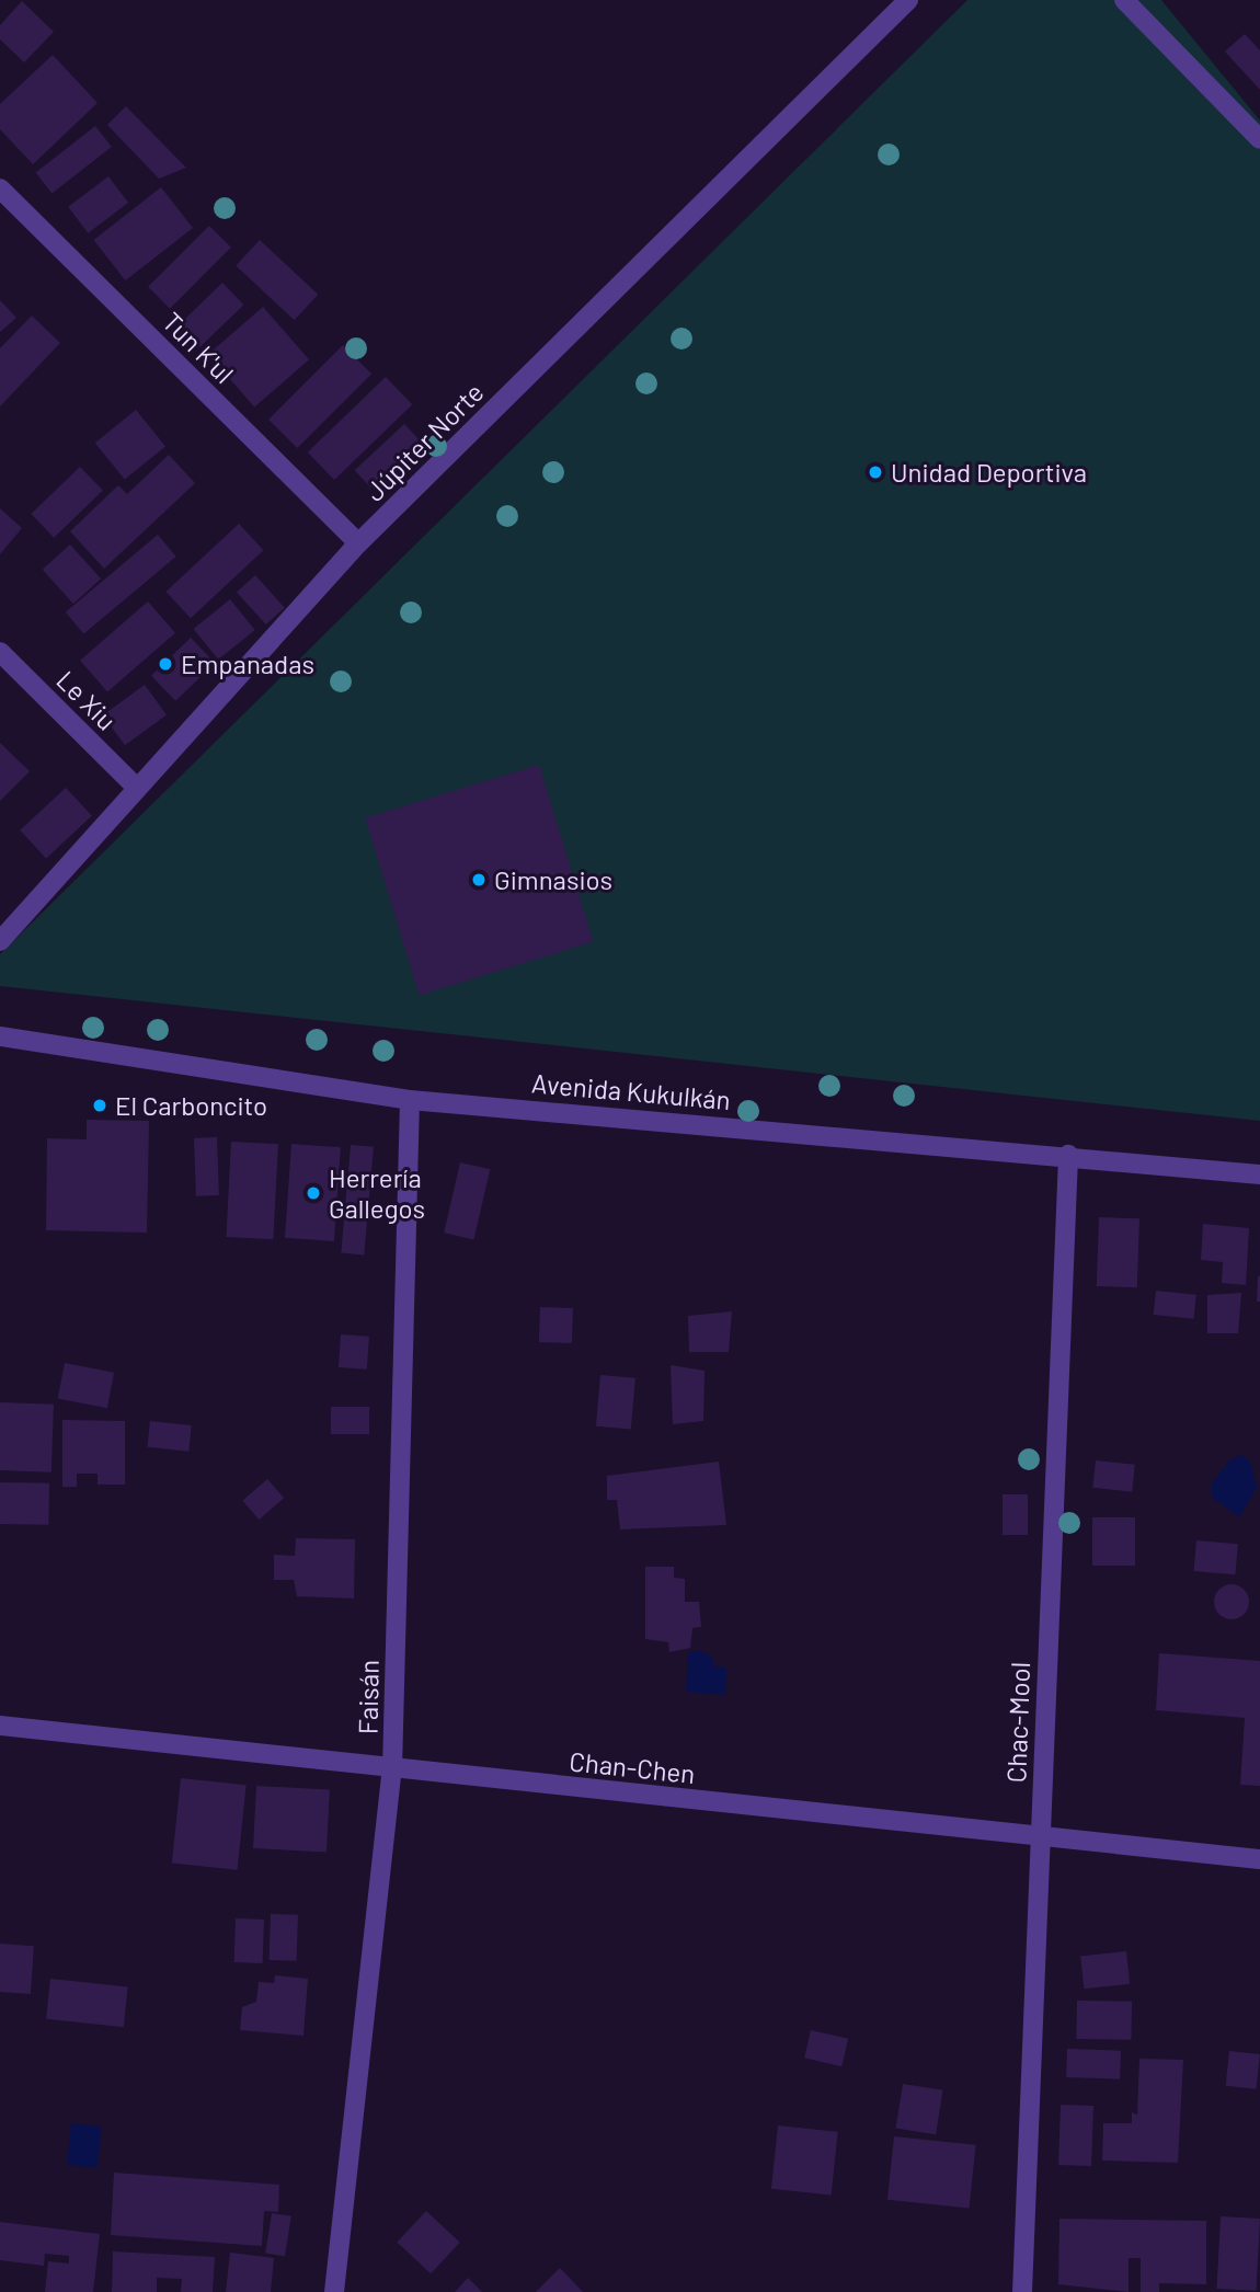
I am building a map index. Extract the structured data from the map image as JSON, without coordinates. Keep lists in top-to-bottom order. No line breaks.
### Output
{"streets":{"street":["Tun K'ul","Júpiter Norte","Le Xiu","Avenida Kukulkán","Faisán","Chac-Mool","Chan-Chen"]},"crossings":[["Tun K'ul","Júpiter Norte"],["Júpiter Norte","Le Xiu"],["Avenida Kukulkán","Faisán"],["Avenida Kukulkán","Chac-Mool"],["Faisán","Chan-Chen"],["Chac-Mool","Chan-Chen"]],"places":["Unidad Deportiva","Empanadas","Gimnasios","El Carboncito","Herrería Gallegos"]}
